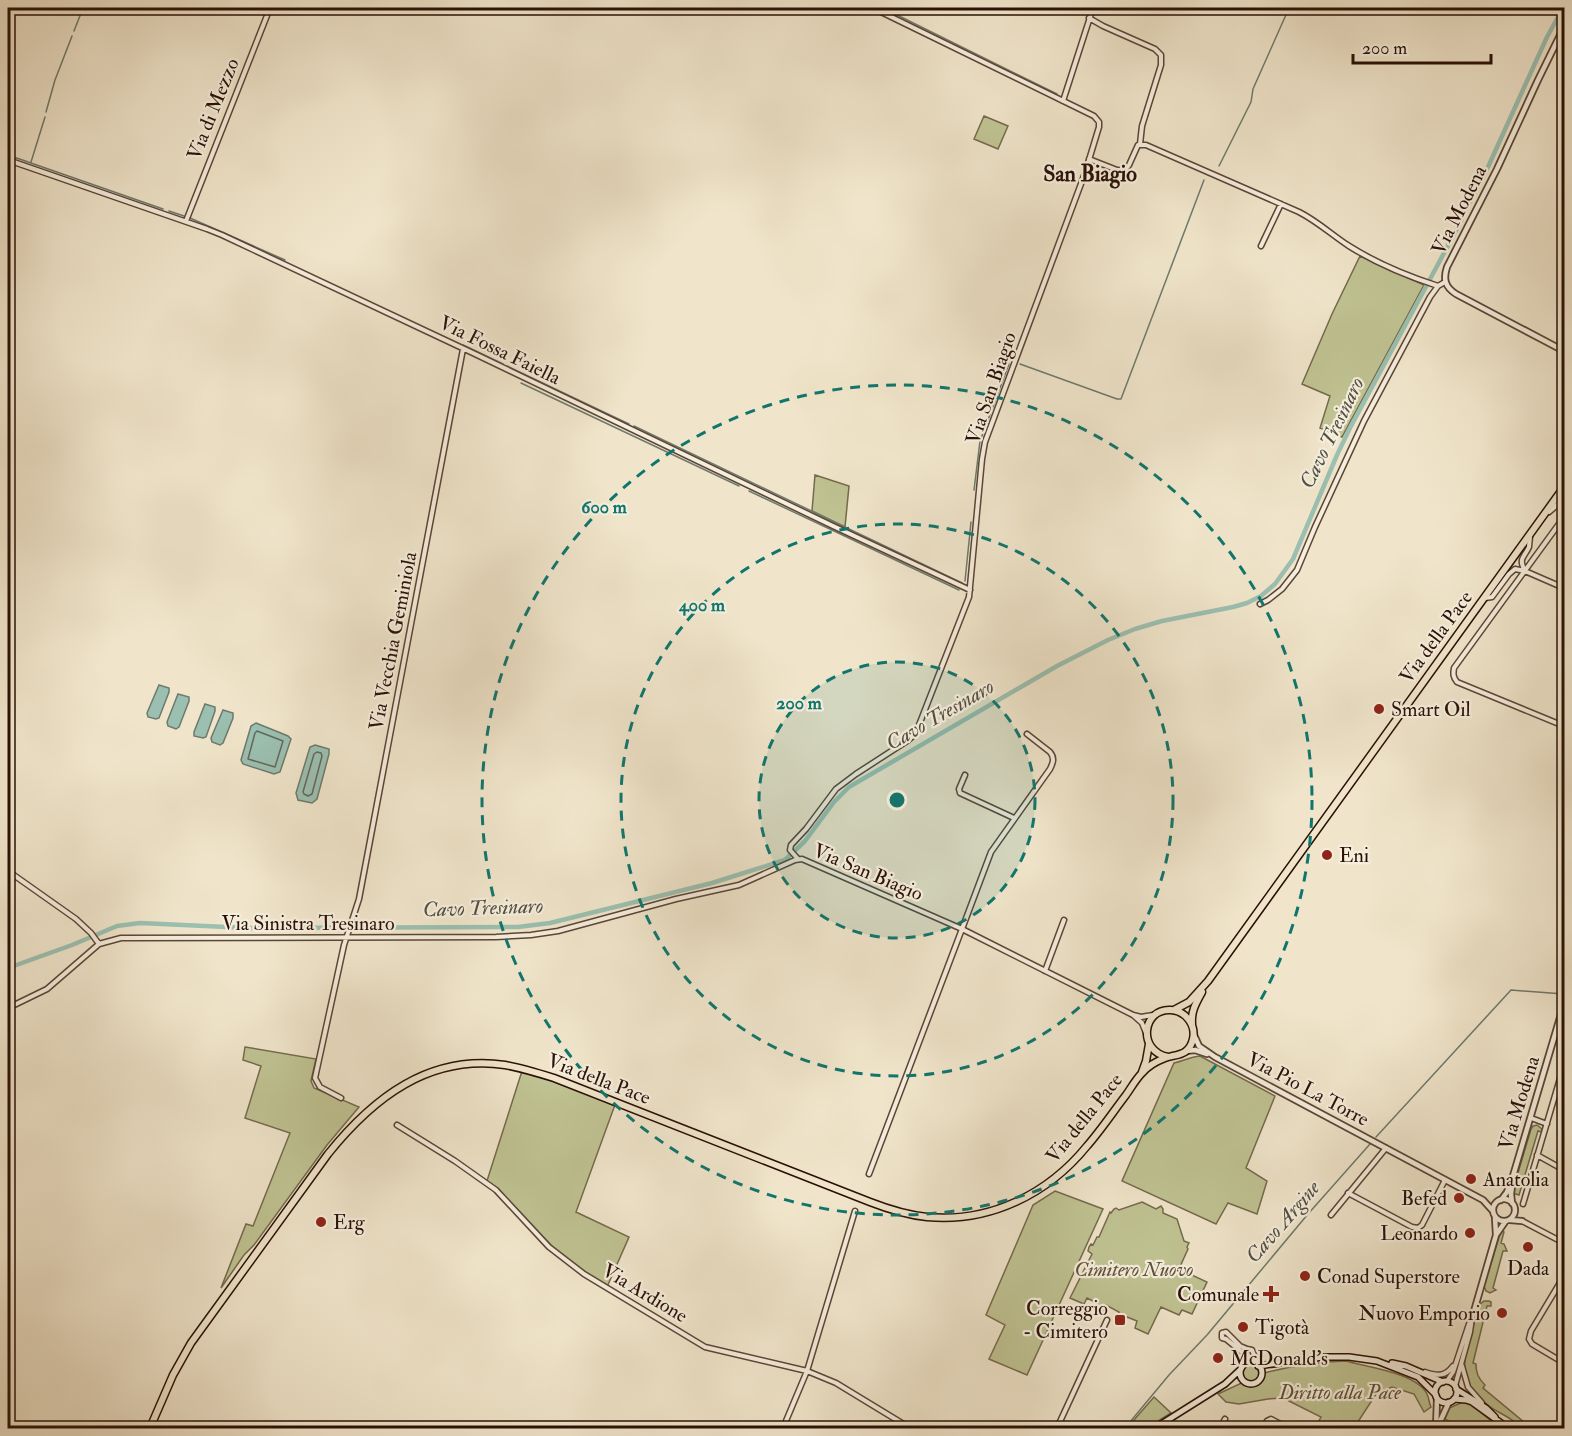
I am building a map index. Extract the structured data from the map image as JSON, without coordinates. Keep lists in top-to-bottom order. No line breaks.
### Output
{"streets":{"main road":["Via della Pace"],"street":["Via di Mezzo","Via Modena","Via Fossa Faiella","Via San Biagio","Via Vecchia Geminiola","Via Sinistra Tresinaro","Via Pio La Torre","Via Ardione"]},"crossings":[["Via di Mezzo","Via Fossa Faiella"],["Via Modena","Via Pio La Torre"],["Via Fossa Faiella","Via San Biagio"],["Via Fossa Faiella","Via Vecchia Geminiola"],["Via San Biagio","Via Sinistra Tresinaro"],["Via della Pace","Via Pio La Torre"],["Via Vecchia Geminiola","Via Sinistra Tresinaro"]],"districts":["San Biagio"],"water":["Cavo Tresinaro","Cavo Argine"],"parks":["Cimitero Nuovo","Diritto alla Pace"],"places":{"other":["Smart Oil","Eni","Anatolia","Befed","Erg","Leonardo","Dada","Conad Superstore","Nuovo Emporio","Tigotà","McDonald's"],"health":["Comunale"],"transit":["Correggio - Cimitero"]},"scale_bar":"200 m","rings":["600 m","400 m","200 m"]}
